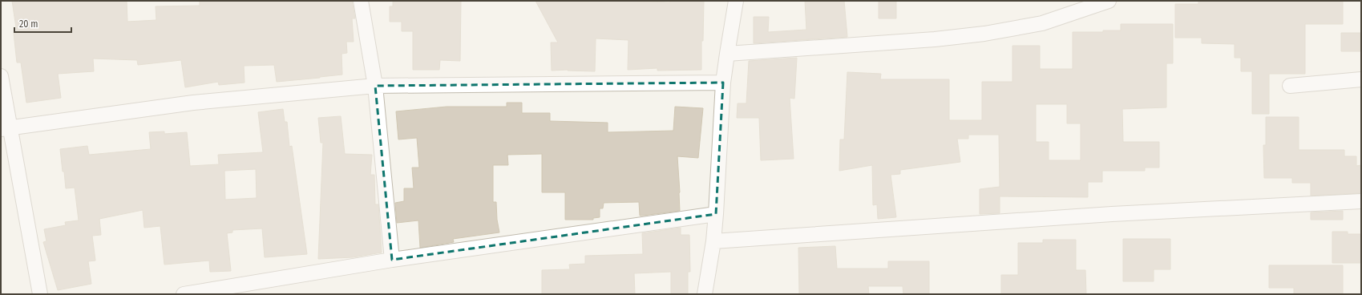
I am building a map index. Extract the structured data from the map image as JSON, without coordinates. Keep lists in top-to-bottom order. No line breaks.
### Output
{"scale_bar":"20 m"}
